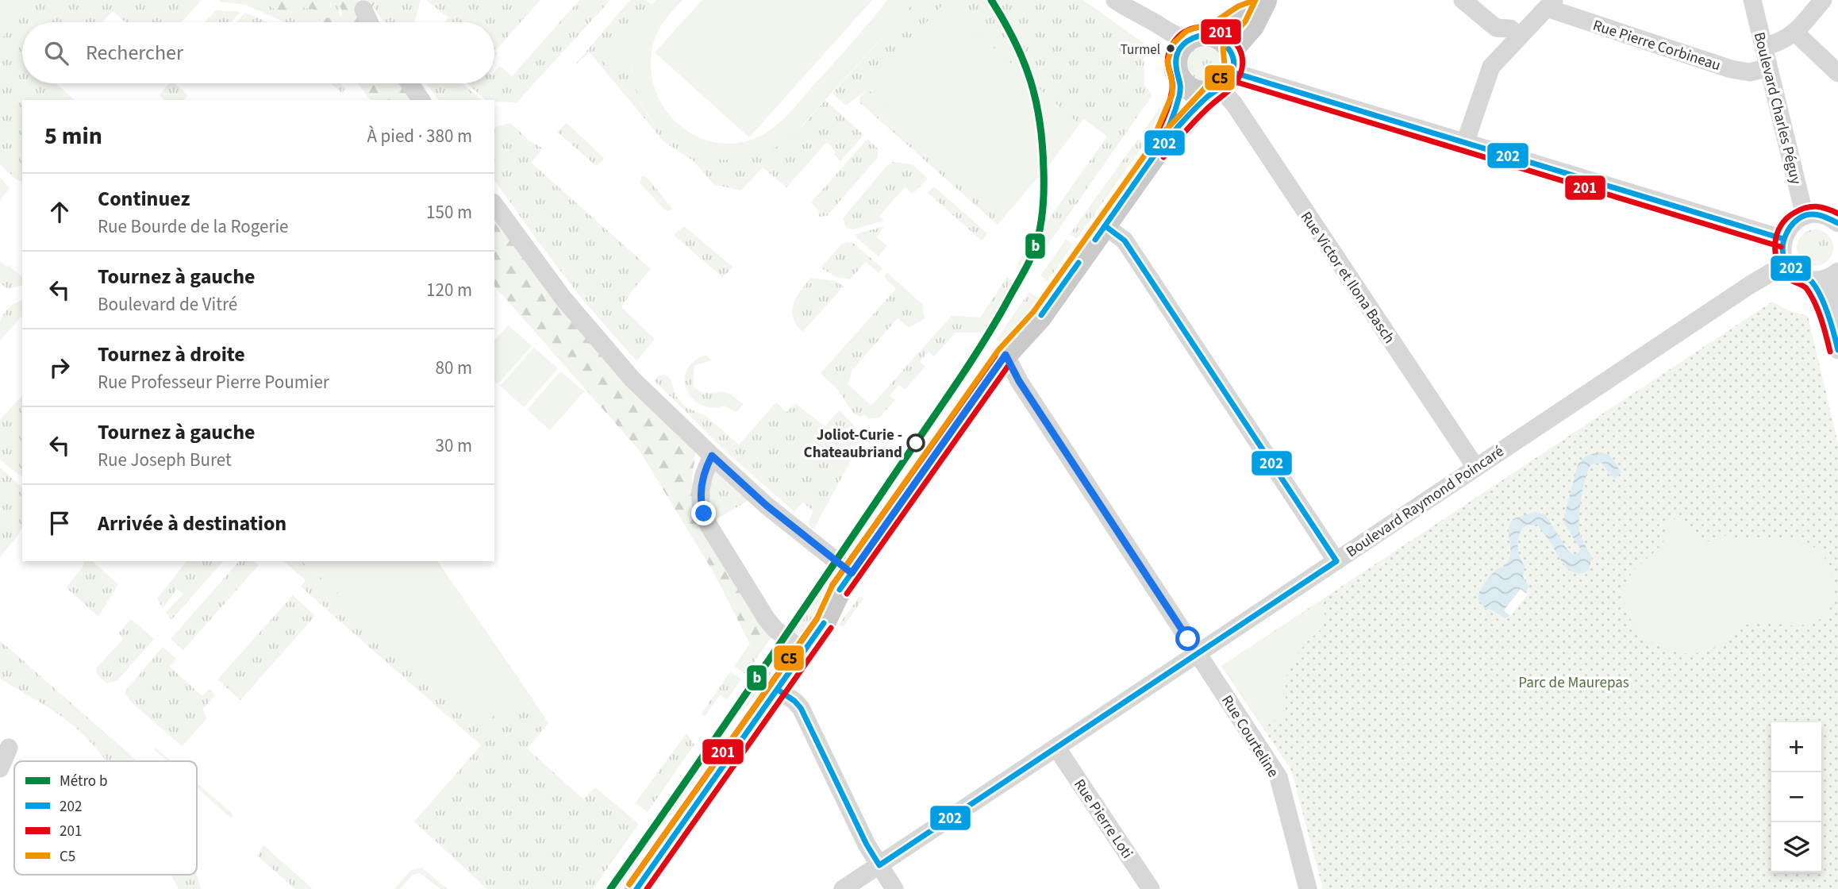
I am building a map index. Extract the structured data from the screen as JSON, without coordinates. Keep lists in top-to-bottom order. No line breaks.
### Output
{"streets":{"street":["Rue Pierre Corbineau","Boulevard Charles Péguy","Rue Victor et Ilona Basch","Boulevard Raymond Poincaré","Rue Courteline","Rue Pierre Loti"]},"crossings":[["Rue Pierre Corbineau","Boulevard Charles Péguy"],["Rue Victor et Ilona Basch","Boulevard Raymond Poincaré"],["Boulevard Raymond Poincaré","Rue Courteline"],["Boulevard Raymond Poincaré","Rue Pierre Loti"]],"parks":["Parc de Maurepas"],"places":["Turmel","Joliot-Curie - Chateaubriand"],"lines":["metro line b","transit line C5","transit line 201","transit line 202"],"legend":["Métro b","202","201","C5"],"page":{"search":"Rechercher","heading":["5 min","À pied · 380 m"],"list":[["Continuez","Rue Bourde de la Rogerie","150 m"],["Tournez à gauche","Boulevard de Vitré","120 m"],["Tournez à droite","Rue Professeur Pierre Poumier","80 m"],["Tournez à gauche","Rue Joseph Buret","30 m"],"Arrivée à destination"],"map_buttons":["+","−"]}}
